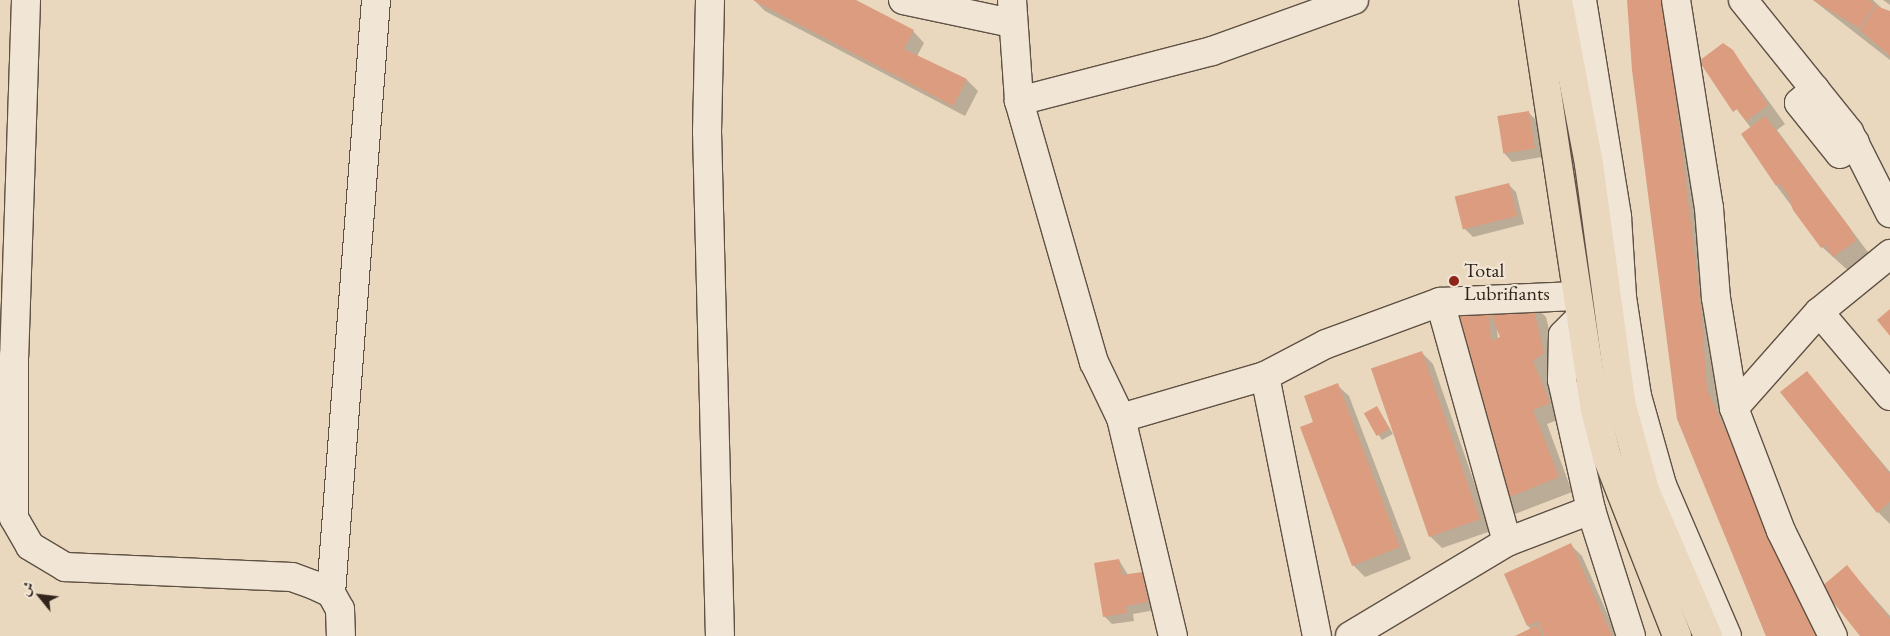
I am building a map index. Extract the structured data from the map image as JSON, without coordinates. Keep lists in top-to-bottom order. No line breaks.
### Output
{"places":["Total Lubrifiants"],"north":"top left"}
